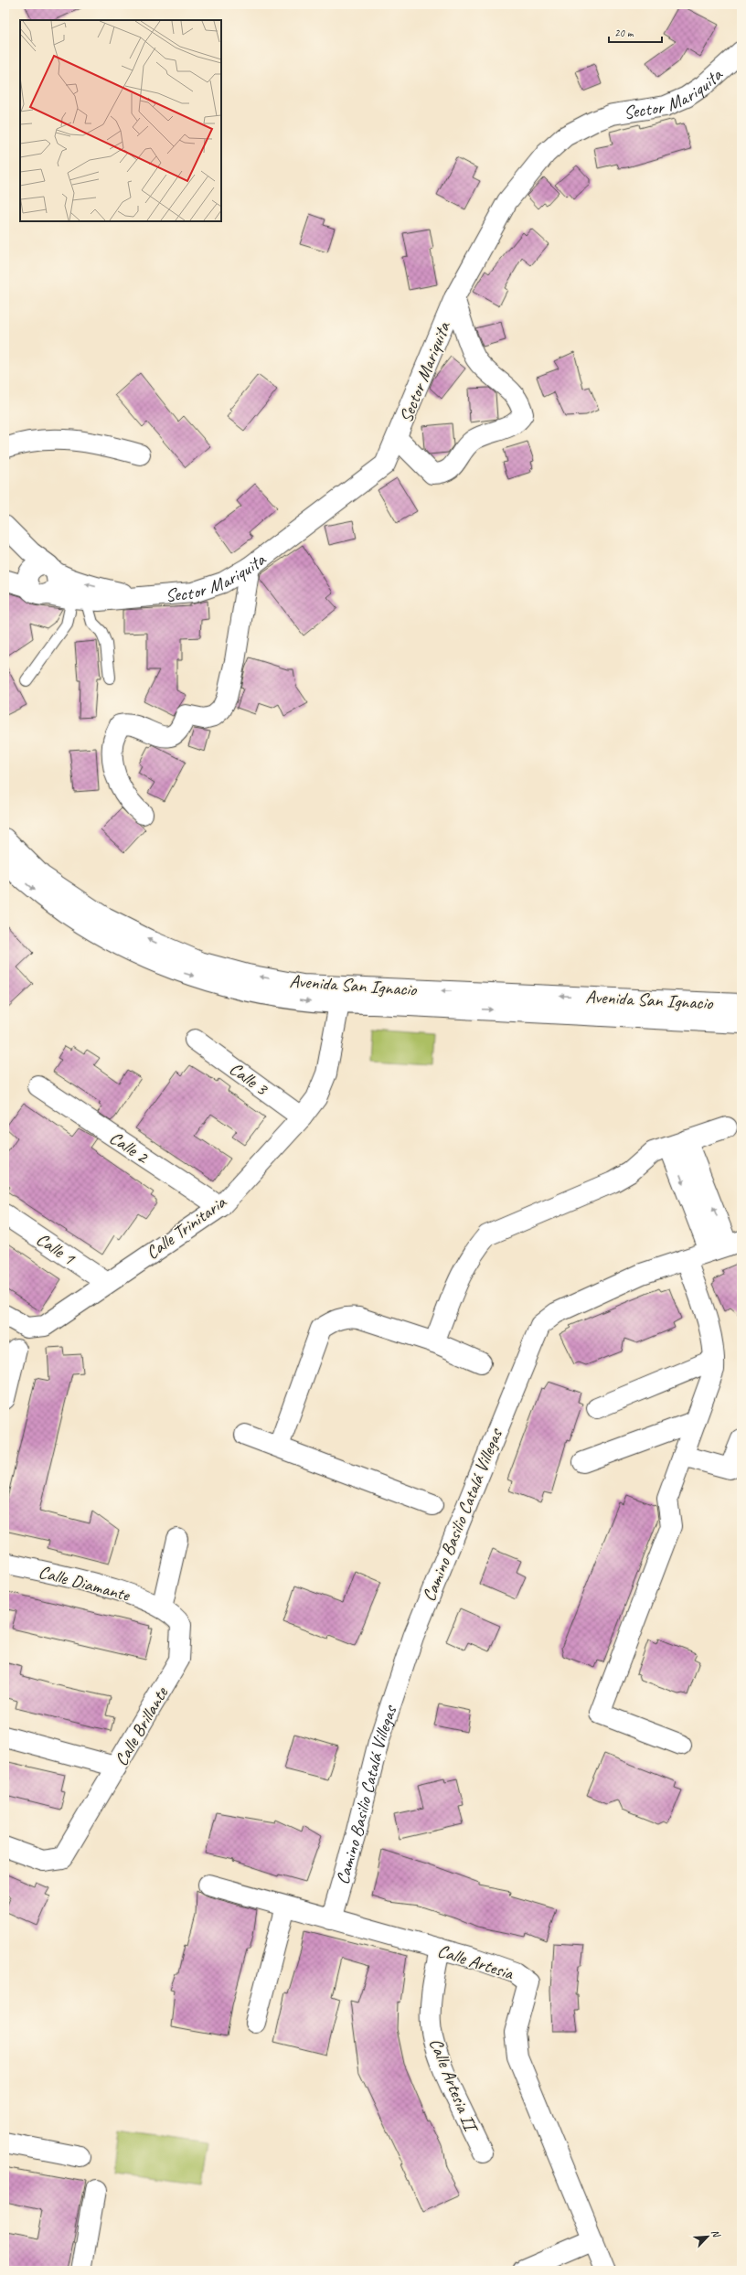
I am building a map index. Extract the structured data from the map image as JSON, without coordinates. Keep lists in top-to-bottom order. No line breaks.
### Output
{"streets":{"street":["Sector Mariquita","Avenida San Ignacio","Calle 3","Calle 2","Calle Trinitaria","Calle 1","Camino Basilio Catalá Villegas","Calle Diamante","Calle Brillante","Calle Artesia","Calle Artesia II"]},"crossings":[["Avenida San Ignacio","Calle Trinitaria"],["Calle 3","Calle Trinitaria"],["Calle 2","Calle Trinitaria"],["Calle Trinitaria","Calle 1"],["Camino Basilio Catalá Villegas","Calle Artesia"],["Calle Diamante","Calle Brillante"],["Calle Artesia","Calle Artesia II"]],"scale_bar":"20 m","north":"top right"}
